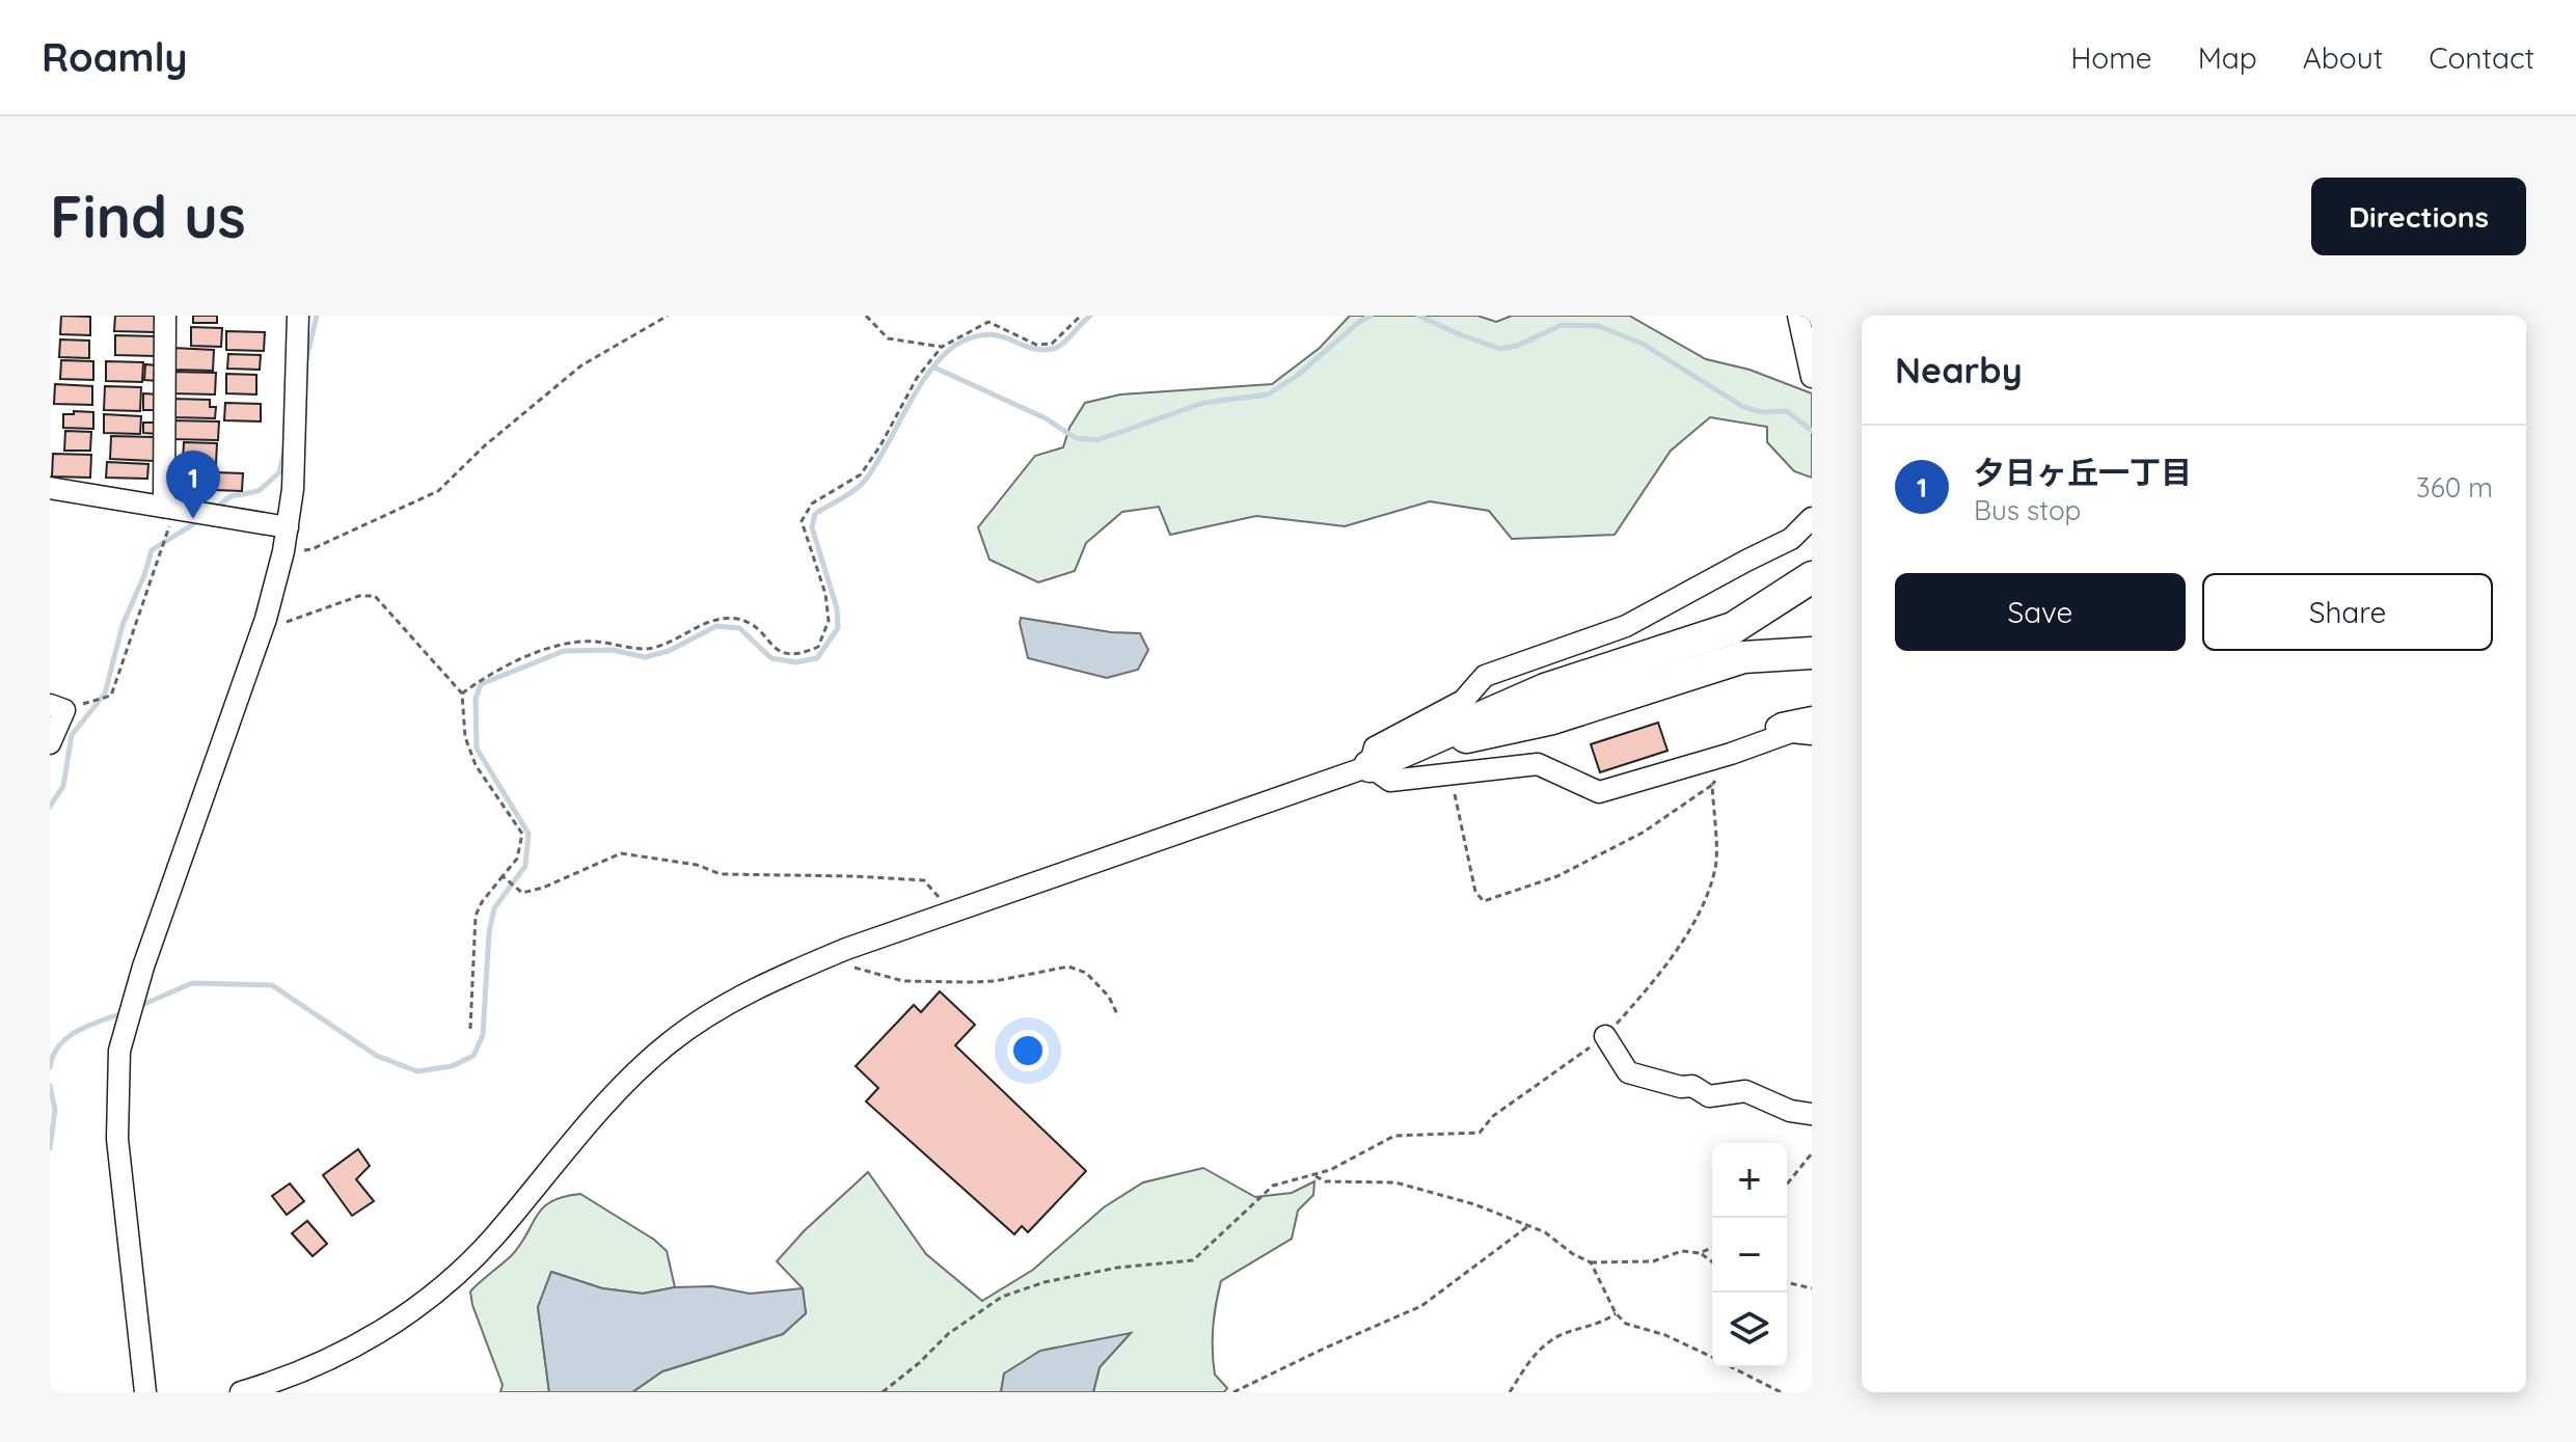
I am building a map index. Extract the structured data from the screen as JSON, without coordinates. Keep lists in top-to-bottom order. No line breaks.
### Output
{"page":{"header":"Roamly","nav":["Home","Map","About","Contact"],"buttons":["Directions",["Save","Share"]],"title":"Find us","heading":"Nearby","list":[{"mark":"1","name":"夕日ヶ丘一丁目","note":"Bus stop","value":"360 m"}],"pins":"1","map_buttons":["+","−"]}}
